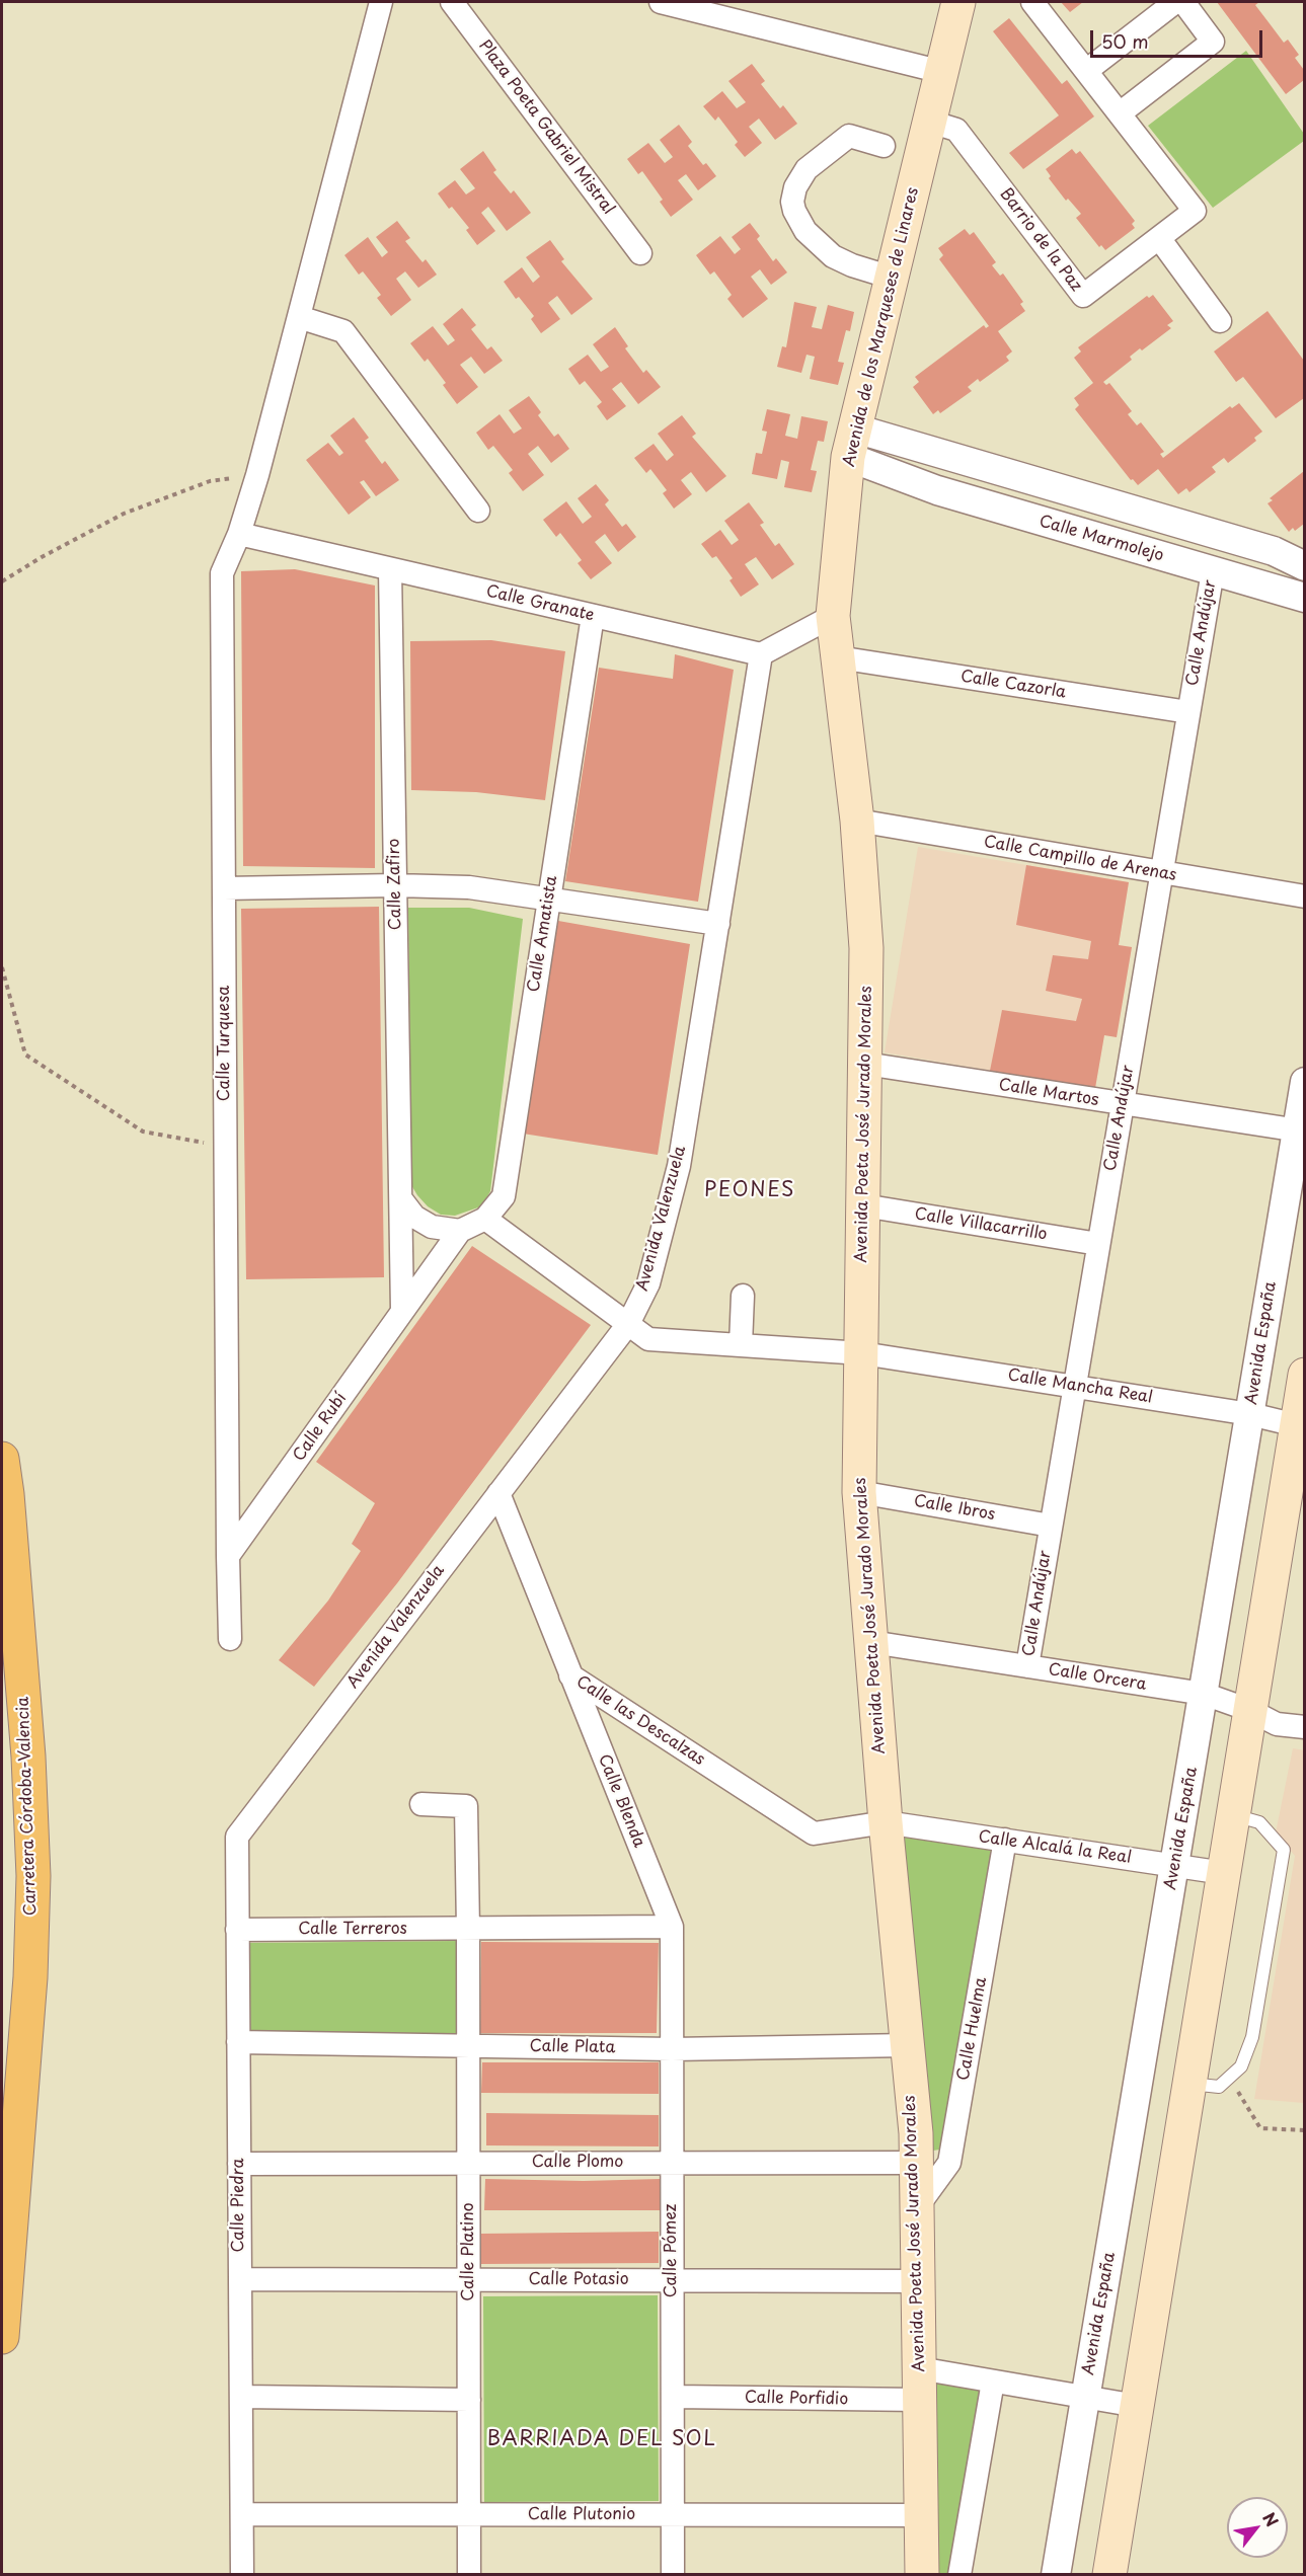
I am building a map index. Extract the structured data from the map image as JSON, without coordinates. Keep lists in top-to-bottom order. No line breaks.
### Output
{"streets":{"highway":["Carretera Córdoba-Valencia"],"main road":["Avenida de los Marqueses de Linares","Avenida Poeta José Jurado Morales"],"street":["Plaza Poeta Gabriel Mistral","Barrio de la Paz","Calle Marmolejo","Calle Granate","Calle Andújar","Calle Cazorla","Calle Campillo de Arenas","Calle Zafiro","Calle Amatista","Calle Turquesa","Calle Martos","Avenida Valenzuela","Calle Villacarrillo","Avenida España","Calle Mancha Real","Calle Rubí","Calle Ibros","Calle Orcera","Calle las Descalzas","Calle Blenda","Calle Alcalá la Real","Calle Terreros","Calle Huelma","Calle Plata","Calle Plomo","Calle Piedra","Calle Pómez","Calle Platino","Calle Potasio","Calle Porfidio","Calle Plutonio"]},"crossings":[["Barrio de la Paz","Avenida de los Marqueses de Linares"],["Avenida de los Marqueses de Linares","Calle Marmolejo"],["Avenida de los Marqueses de Linares","Calle Cazorla"],["Avenida de los Marqueses de Linares","Avenida Poeta José Jurado Morales"],["Calle Marmolejo","Calle Andújar"],["Calle Granate","Calle Zafiro"],["Calle Granate","Calle Amatista"],["Calle Granate","Calle Turquesa"],["Calle Granate","Avenida Valenzuela"],["Calle Andújar","Calle Cazorla"],["Calle Andújar","Calle Campillo de Arenas"],["Calle Andújar","Calle Martos"],["Calle Andújar","Calle Villacarrillo"],["Calle Andújar","Calle Mancha Real"],["Calle Andújar","Calle Ibros"],["Calle Andújar","Calle Orcera"],["Calle Cazorla","Avenida Poeta José Jurado Morales"],["Calle Campillo de Arenas","Avenida Poeta José Jurado Morales"],["Calle Zafiro","Calle Rubí"],["Calle Amatista","Calle Mancha Real"],["Calle Amatista","Calle Rubí"],["Calle Turquesa","Calle Rubí"],["Calle Martos","Avenida Poeta José Jurado Morales"],["Calle Martos","Avenida España"],["Avenida Poeta José Jurado Morales","Calle Villacarrillo"],["Avenida Poeta José Jurado Morales","Calle Mancha Real"],["Avenida Poeta José Jurado Morales","Calle Ibros"],["Avenida Poeta José Jurado Morales","Calle Orcera"],["Avenida Poeta José Jurado Morales","Calle las Descalzas"],["Avenida Poeta José Jurado Morales","Calle Alcalá la Real"],["Avenida Poeta José Jurado Morales","Calle Huelma"],["Avenida Poeta José Jurado Morales","Calle Plata"],["Avenida Poeta José Jurado Morales","Calle Plomo"],["Avenida Poeta José Jurado Morales","Calle Potasio"],["Avenida Poeta José Jurado Morales","Calle Porfidio"],["Avenida Poeta José Jurado Morales","Calle Plutonio"],["Avenida Valenzuela","Calle Mancha Real"],["Avenida Valenzuela","Calle las Descalzas"],["Avenida Valenzuela","Calle Piedra"],["Avenida España","Calle Mancha Real"],["Avenida España","Calle Orcera"],["Avenida España","Calle Alcalá la Real"],["Calle las Descalzas","Calle Blenda"],["Calle las Descalzas","Calle Alcalá la Real"],["Calle Blenda","Calle Terreros"],["Calle Blenda","Calle Pómez"],["Calle Alcalá la Real","Calle Huelma"],["Calle Terreros","Calle Piedra"],["Calle Terreros","Calle Pómez"],["Calle Terreros","Calle Platino"],["Calle Plata","Calle Piedra"],["Calle Plata","Calle Pómez"],["Calle Plata","Calle Platino"],["Calle Plomo","Calle Piedra"],["Calle Plomo","Calle Pómez"],["Calle Plomo","Calle Platino"],["Calle Piedra","Calle Potasio"],["Calle Piedra","Calle Plutonio"],["Calle Pómez","Calle Potasio"],["Calle Pómez","Calle Porfidio"],["Calle Pómez","Calle Plutonio"],["Calle Platino","Calle Potasio"],["Calle Platino","Calle Plutonio"]],"districts":["PEONES","BARRIADA DEL SOL"],"scale_bar":"50 m","north":"top right"}
